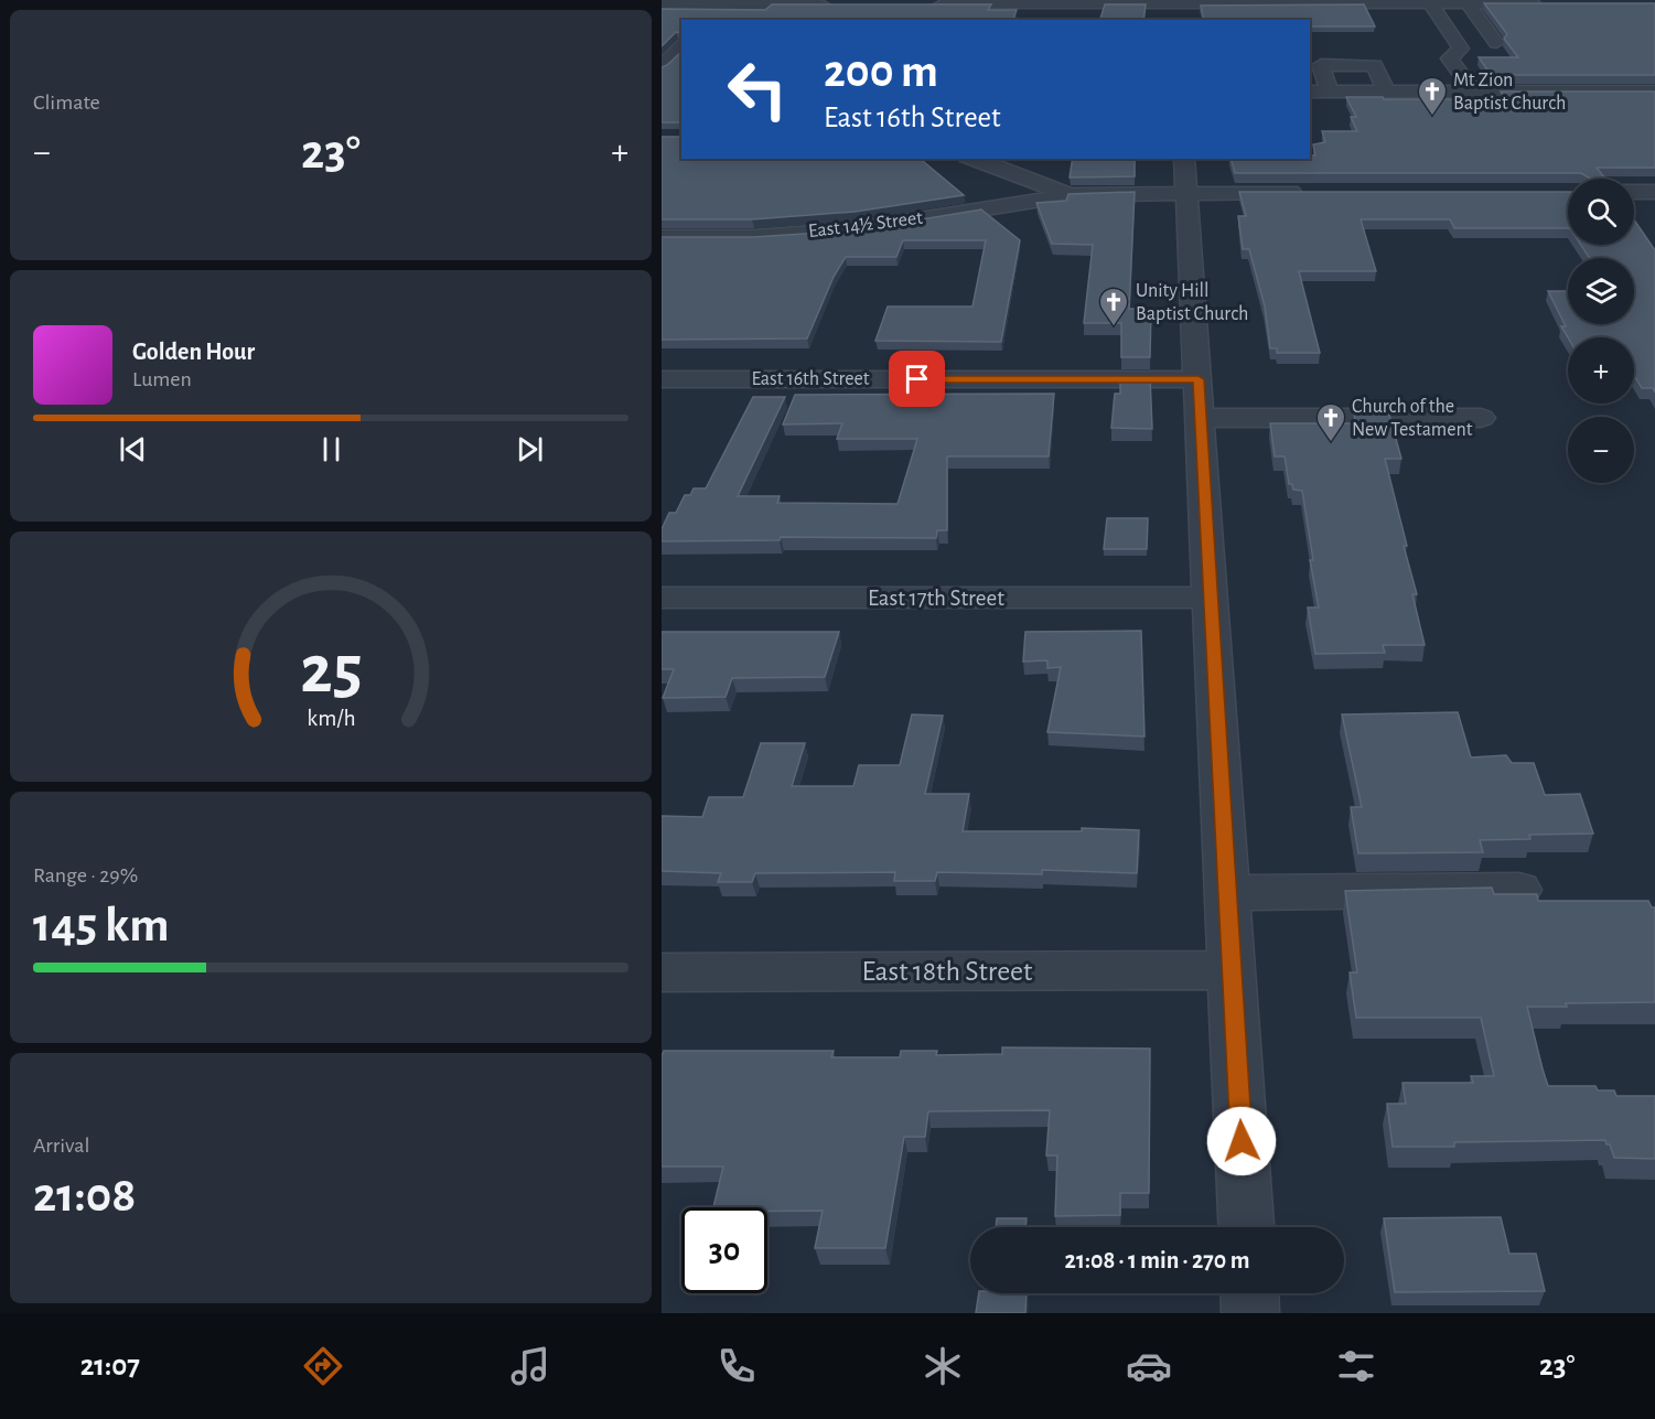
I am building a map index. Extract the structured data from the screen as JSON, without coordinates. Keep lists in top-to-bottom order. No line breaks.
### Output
{"streets":{"street":["East 14½ Street","East 16th Street","East 17th Street","East 18th Street"]},"places":{"church":["Mt Zion Baptist Church","Unity Hill Baptist Church","Church of the New Testament"]},"page":{"tile":["Climate",["Range · 29%","145 km"],["Arrival","21:08"]],"turn":["200 m","East 16th Street"],"heat":["−","23°","+"],"map_buttons":["+","−"],"song":["Golden Hour","Lumen"],"limit":"30","trip":"21:08 · 1 min · 270 m","tabs":["21:07","23°"],"gauge":["25","km/h"]}}
